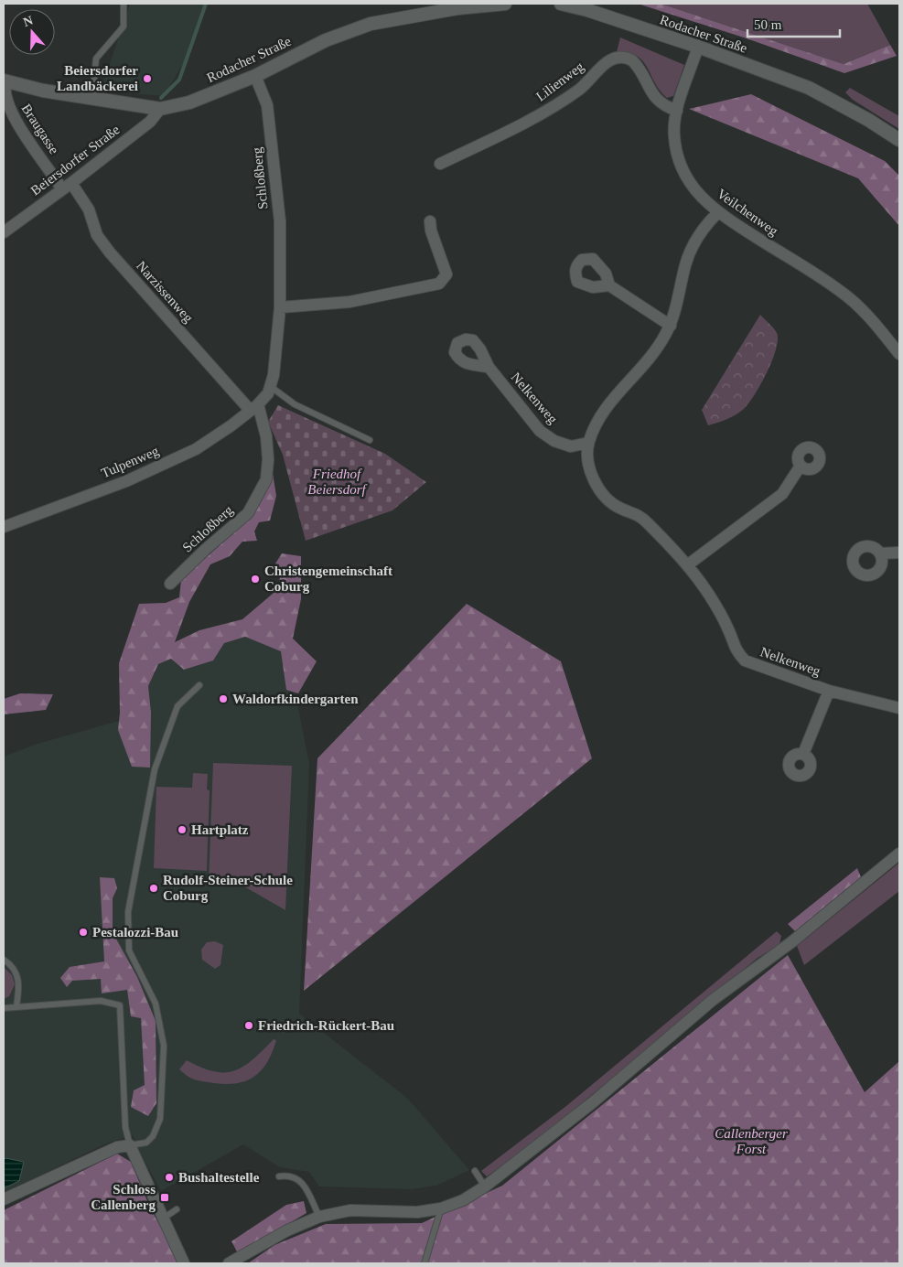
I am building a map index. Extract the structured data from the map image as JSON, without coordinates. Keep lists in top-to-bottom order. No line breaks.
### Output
{"streets":{"street":["Rodacher Straße","Lilienweg","Braugasse","Beiersdorfer Straße","Schloßberg","Veilchenweg","Narzissenweg","Nelkenweg","Tulpenweg"]},"crossings":[["Rodacher Straße","Braugasse"],["Rodacher Straße","Beiersdorfer Straße"],["Rodacher Straße","Schloßberg"],["Rodacher Straße","Veilchenweg"],["Lilienweg","Veilchenweg"],["Braugasse","Beiersdorfer Straße"],["Braugasse","Narzissenweg"],["Beiersdorfer Straße","Narzissenweg"],["Schloßberg","Narzissenweg"],["Schloßberg","Tulpenweg"],["Veilchenweg","Nelkenweg"],["Narzissenweg","Tulpenweg"]],"parks":["Friedhof Beiersdorf","Callenberger Forst"],"places":{"other":["Beiersdorfer Landbäckerei","Christengemeinschaft Coburg","Waldorfkindergarten","Hartplatz","Rudolf-Steiner-Schule Coburg","Pestalozzi-Bau","Friedrich-Rückert-Bau","Bushaltestelle"],"transit":["Schloss Callenberg"]},"scale_bar":"50 m","north":"top"}
